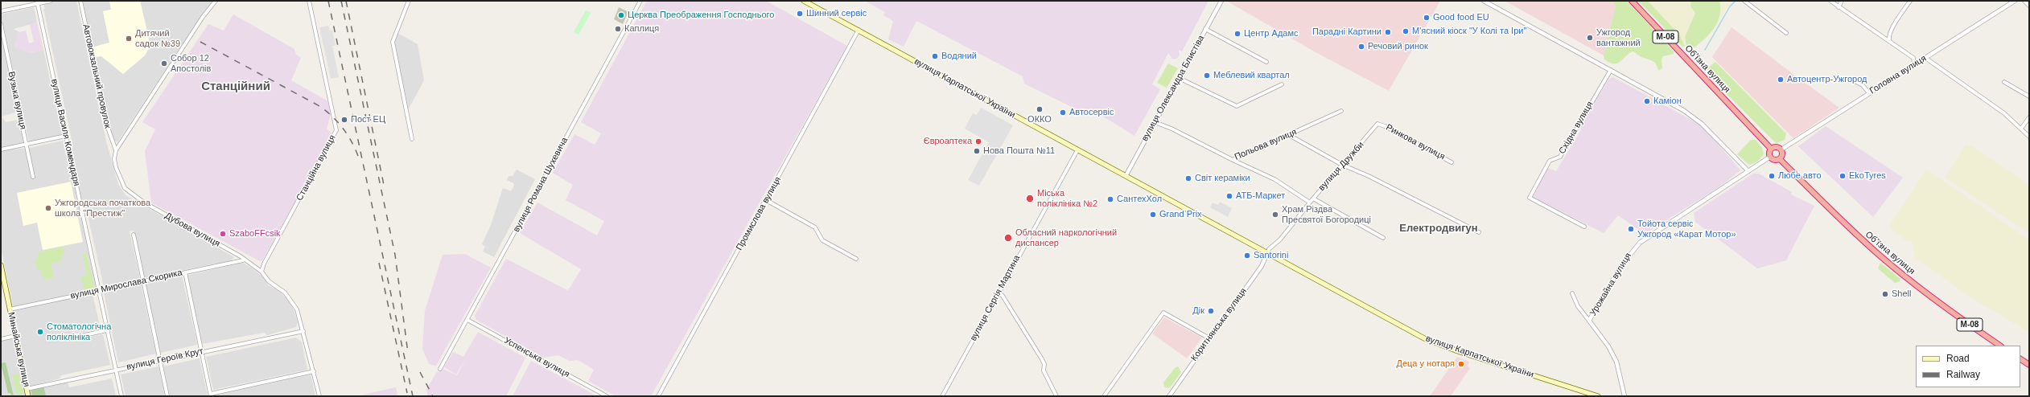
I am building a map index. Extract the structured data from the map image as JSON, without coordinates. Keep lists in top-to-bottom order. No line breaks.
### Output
{"streets":{"highway":["М-08","Обʼїзна вулиця"],"main road":["вулиця Карпатської України","Минайська вулиця"],"street":["Головна вулиця","Автовокзальний провулок","вулиця Олександра Блистіва","Вузька вулиця","Східна вулиця","вулиця Василя Комендаря","Ринкова вулиця","Польова вулиця","вулиця Дружби","Станційна вулиця","вулиця Романа Шухевича","Промислова вулиця","Дубова вулиця","вулиця Мирослава Скорика","Урожайна вулиця","вулиця Сергія Мартина","Коритнянська вулиця","Успенська вулиця","вулиця Героїв Крут"]},"crossings":[["Обʼїзна вулиця","Головна вулиця"],["Автовокзальний провулок","Дубова вулиця"],["вулиця Карпатської України","вулиця Олександра Блистіва"],["вулиця Карпатської України","вулиця Дружби"],["вулиця Карпатської України","Промислова вулиця"],["вулиця Карпатської України","вулиця Сергія Мартина"],["вулиця Карпатської України","Коритнянська вулиця"],["вулиця Олександра Блистіва","Польова вулиця"],["вулиця Василя Комендаря","вулиця Мирослава Скорика"],["вулиця Василя Комендаря","вулиця Героїв Крут"],["Ринкова вулиця","вулиця Дружби"],["вулиця Дружби","Коритнянська вулиця"],["Станційна вулиця","Дубова вулиця"],["вулиця Романа Шухевича","Успенська вулиця"],["Дубова вулиця","вулиця Мирослава Скорика"],["Дубова вулиця","вулиця Героїв Крут"],["вулиця Мирослава Скорика","Минайська вулиця"],["Минайська вулиця","вулиця Героїв Крут"]],"districts":["Станційний","Електродвигун"],"places":["Шинний сервіс","Церква Преображення Господнього","Good food EU","Каплиця","М'ясний кіоск \"У Колі та Іри\"","Парадні Картини","Центр Адамс","Ужгород вантажний","Дитячий садок №39","Речовий ринок","Водяний","Собор 12 Апостолів","Меблевий квартал","Автоцентр-Ужгород","Каміон","ОККО","Автосервiс","Пост ЕЦ","Євроаптека","Нова Пошта №11","Любе авто","EkoTyres","Світ кераміки","АТБ-Маркет","Міська поліклініка №2","СантехХол","Ужгородська початкова школа \"Престиж\"","Grand Prix","Храм Різдва Пресвятої Богородиці","Тойота сервіс Ужгород «Карат Мотор»","SzaboFFcsik","Обласний наркологічний диспансер","Santorini","Shell","Дік","Стоматологічна поліклініка","Деца у нотаря"],"legend":["Road","Railway"]}
